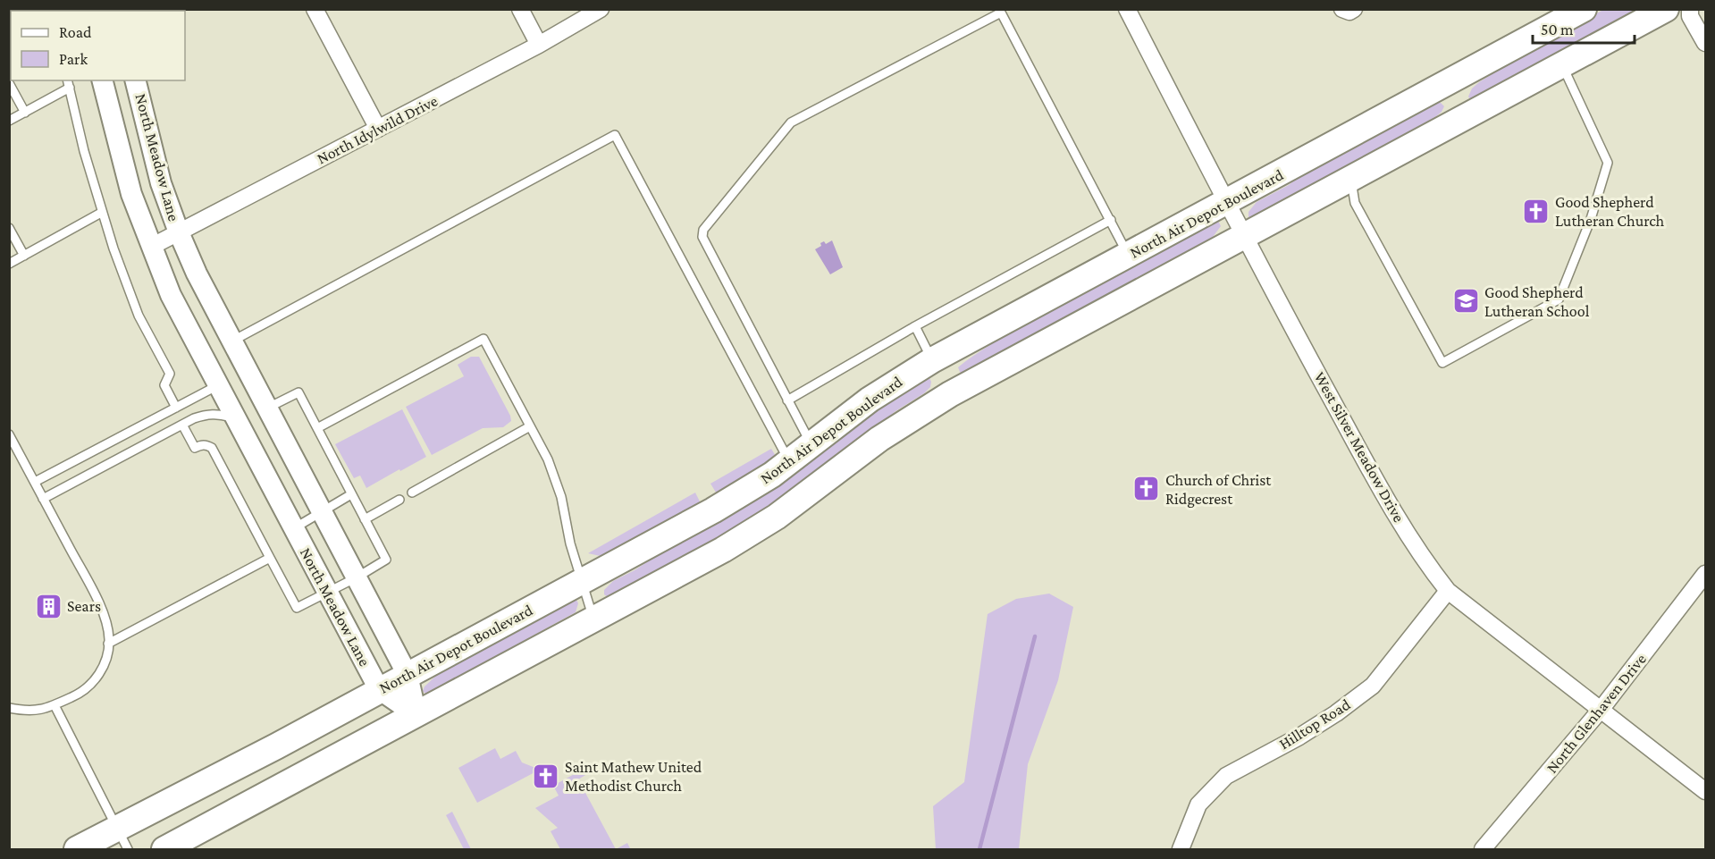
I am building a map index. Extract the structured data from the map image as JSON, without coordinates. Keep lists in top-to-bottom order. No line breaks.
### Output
{"streets":{"main road":["North Air Depot Boulevard"],"street":["North Idylwild Drive","North Meadow Lane","West Silver Meadow Drive","North Glenhaven Drive","Hilltop Road"]},"crossings":[["North Idylwild Drive","North Meadow Lane"],["North Meadow Lane","North Air Depot Boulevard"],["North Air Depot Boulevard","West Silver Meadow Drive"],["West Silver Meadow Drive","North Glenhaven Drive"],["West Silver Meadow Drive","Hilltop Road"]],"places":{"church":["Good Shepherd Lutheran Church","Church of Christ Ridgecrest","Saint Mathew United Methodist Church"],"school or university":["Good Shepherd Lutheran School"],"building":["Sears"]},"legend":["Road","Park"],"scale_bar":"50 m"}
